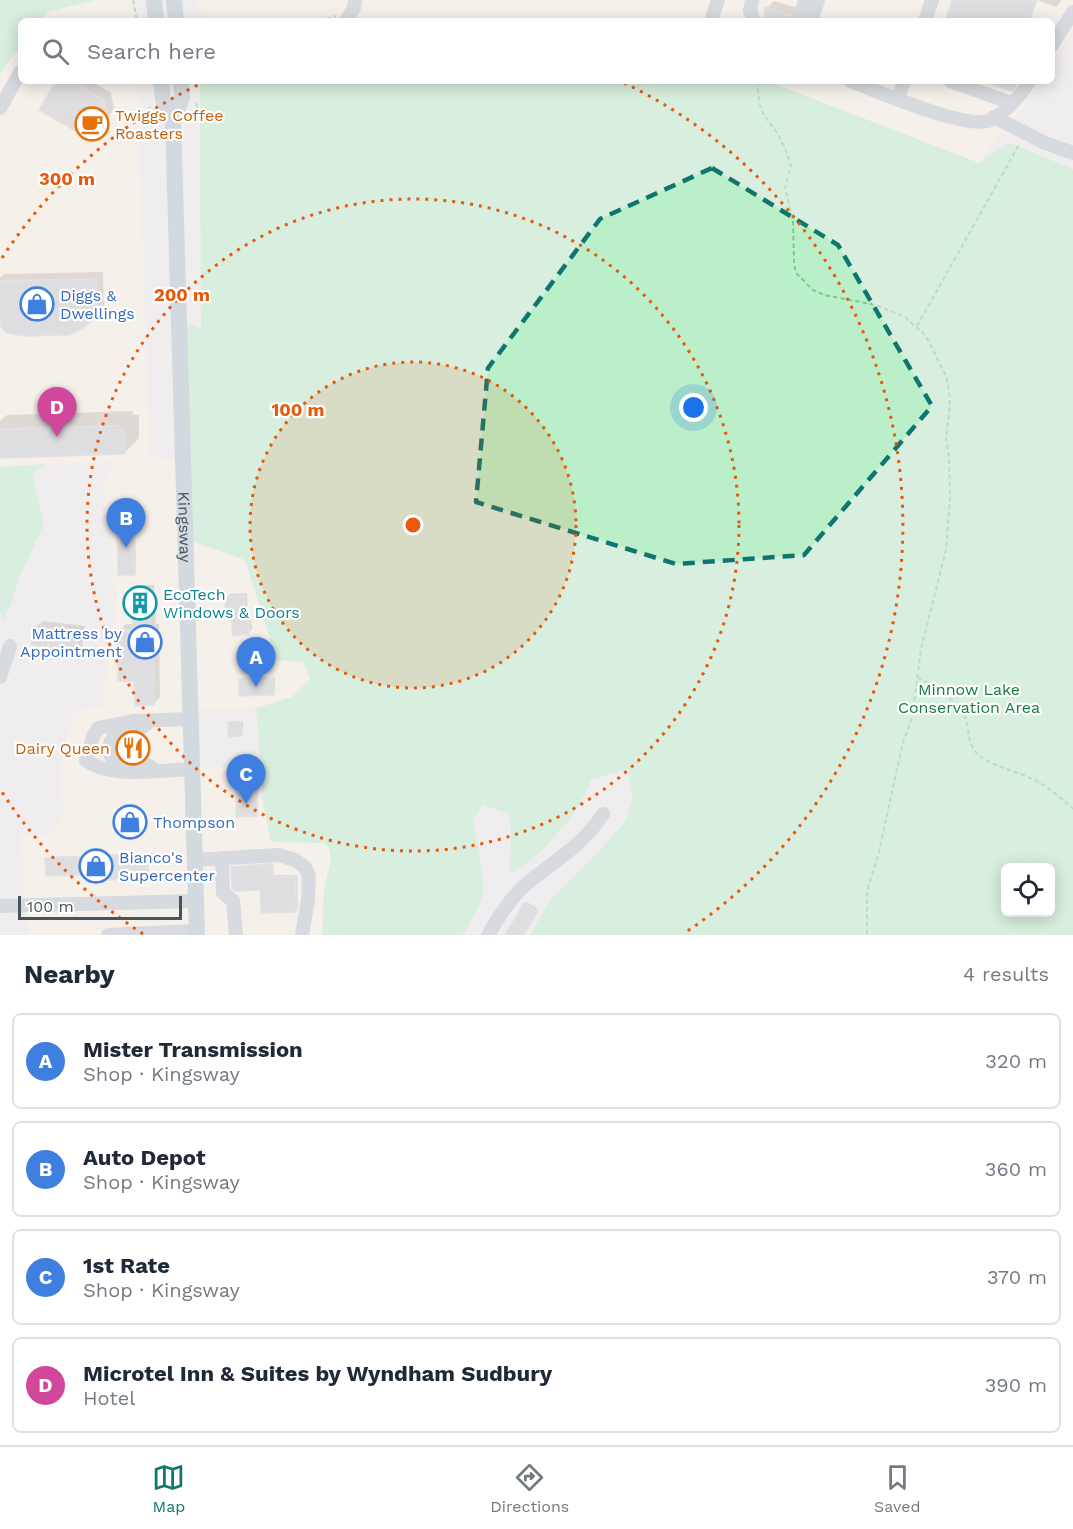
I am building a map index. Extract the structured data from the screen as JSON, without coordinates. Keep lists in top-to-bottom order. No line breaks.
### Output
{"streets":{"main road":["Kingsway"]},"parks":["Minnow Lake Conservation Area"],"places":{"cafe":["Twiggs Coffee Roasters"],"shop":["Diggs & Dwellings","Mattress by Appointment","Thompson","Bianco's Supercenter"],"building":["EcoTech Windows & Doors"],"restaurant":["Dairy Queen"]},"scale_bar":"100 m","page":{"search":"Search here","pins":["D","B","A","C"],"scale":"100 m","heading":["Nearby","4 results"],"list":[{"mark":"A","name":"Mister Transmission","note":"Shop · Kingsway","value":"320 m"},{"mark":"B","name":"Auto Depot","note":"Shop · Kingsway","value":"360 m"},{"mark":"C","name":"1st Rate","note":"Shop · Kingsway","value":"370 m"},{"mark":"D","name":"Microtel Inn & Suites by Wyndham Sudbury","note":"Hotel","value":"390 m"}],"nav":["Map","Directions","Saved"]},"rings":["300 m","200 m","100 m"]}
